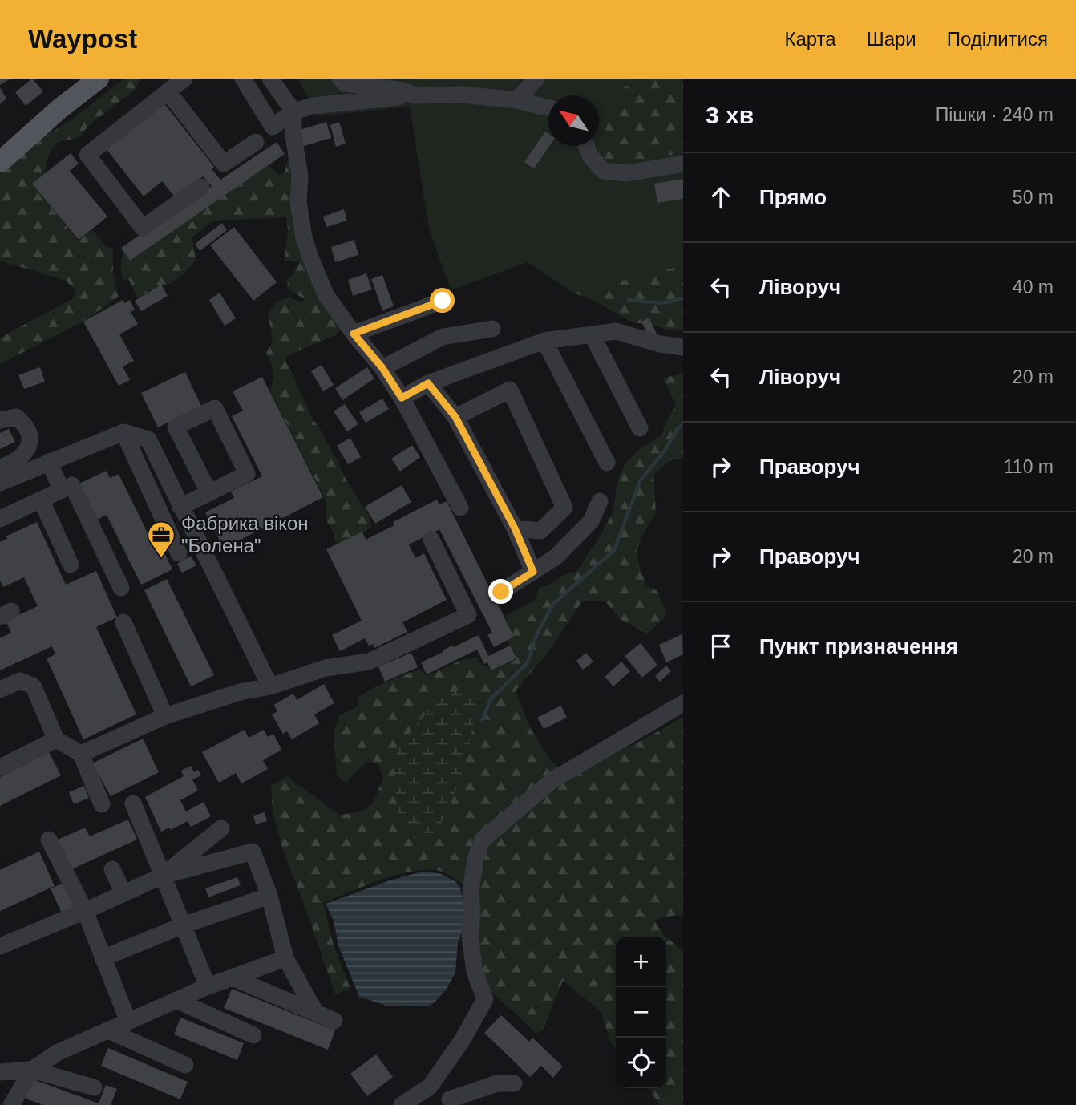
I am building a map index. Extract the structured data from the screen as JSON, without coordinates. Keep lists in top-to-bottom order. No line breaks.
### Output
{"places":{"office":["Фабрика вікон \"Болена\""]},"north":"top left","page":{"header":"Waypost","nav":["Карта","Шари","Поділитися"],"heading":["3 хв","Пішки · 240 m"],"list":[["Прямо","50 m"],["Ліворуч","40 m"],["Ліворуч","20 m"],["Праворуч","110 m"],["Праворуч","20 m"],"Пункт призначення"],"map_buttons":["+","−"]}}
